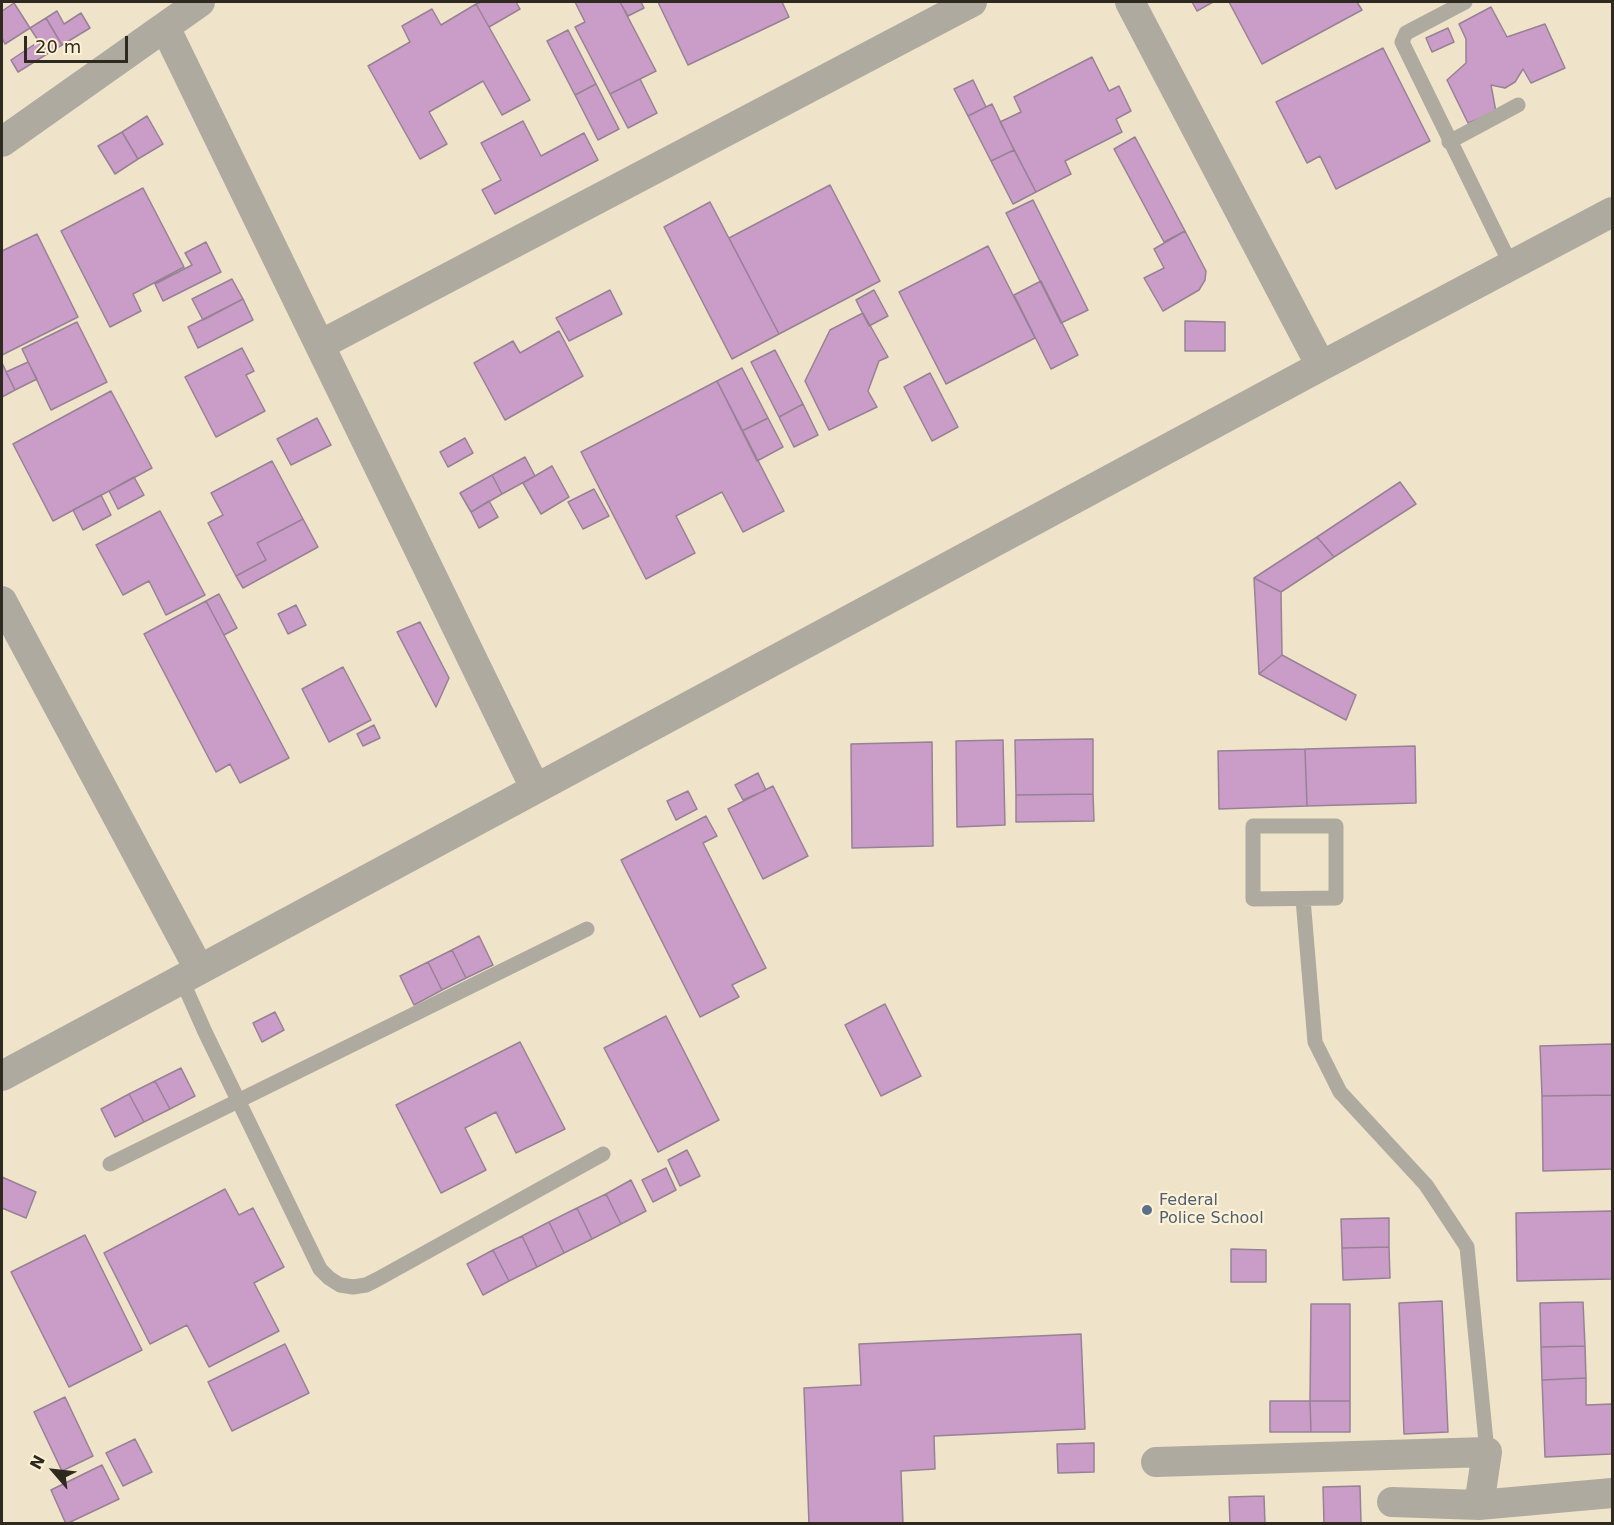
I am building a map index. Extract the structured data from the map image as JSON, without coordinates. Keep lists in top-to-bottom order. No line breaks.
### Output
{"places":["Federal Police School"],"scale_bar":"20 m","north":"top left"}
